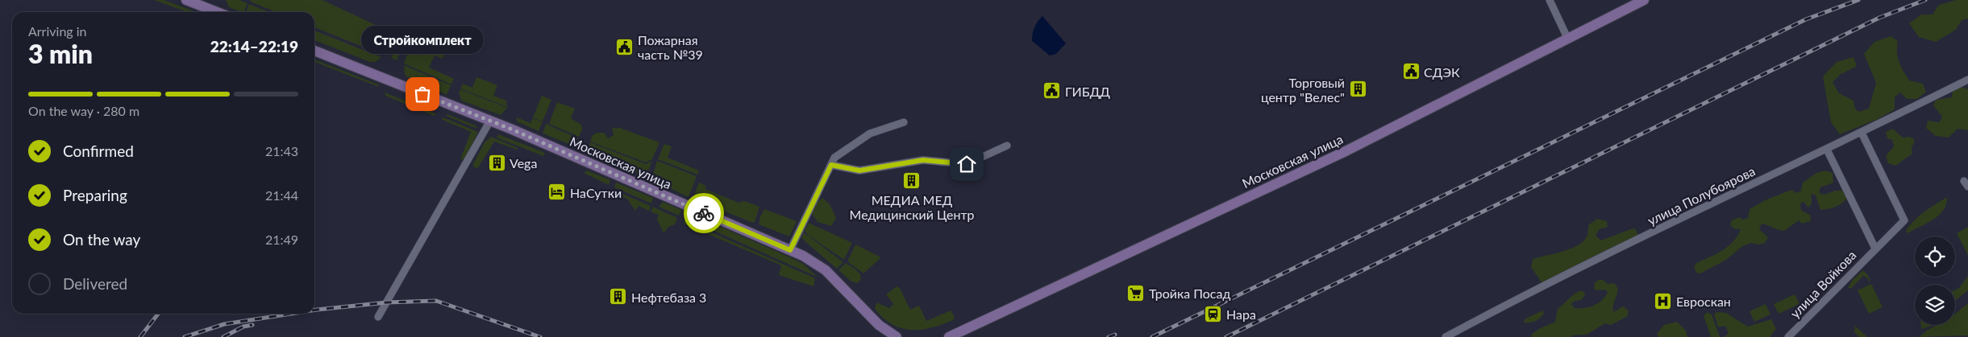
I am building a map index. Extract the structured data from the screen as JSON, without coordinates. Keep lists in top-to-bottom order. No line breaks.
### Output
{"streets":{"main road":["Московская улица"],"street":["улица Полубоярова","улица Войкова"]},"crossings":[["улица Полубоярова","улица Войкова"]],"places":{"public building":["Пожарная часть №39","СДЭК","ГИБДД"],"building":["Торговый центр \"Велес\"","Vega","МЕДИА МЕД Медицинский Центр","Нефтебаза 3"],"other":["Стройкомплект"],"hotel":["НаСутки"],"supermarket":["Тройка Посад"],"hospital":["Евроскан"],"station":["Нара"]},"page":{"heading":["3 min","Arriving in","22:14–22:19"],"bubble":"Стройкомплект","bar":"On the way · 280 m","list":[["Confirmed","21:43"],["Preparing","21:44"],["On the way","21:49"],"Delivered"]}}
